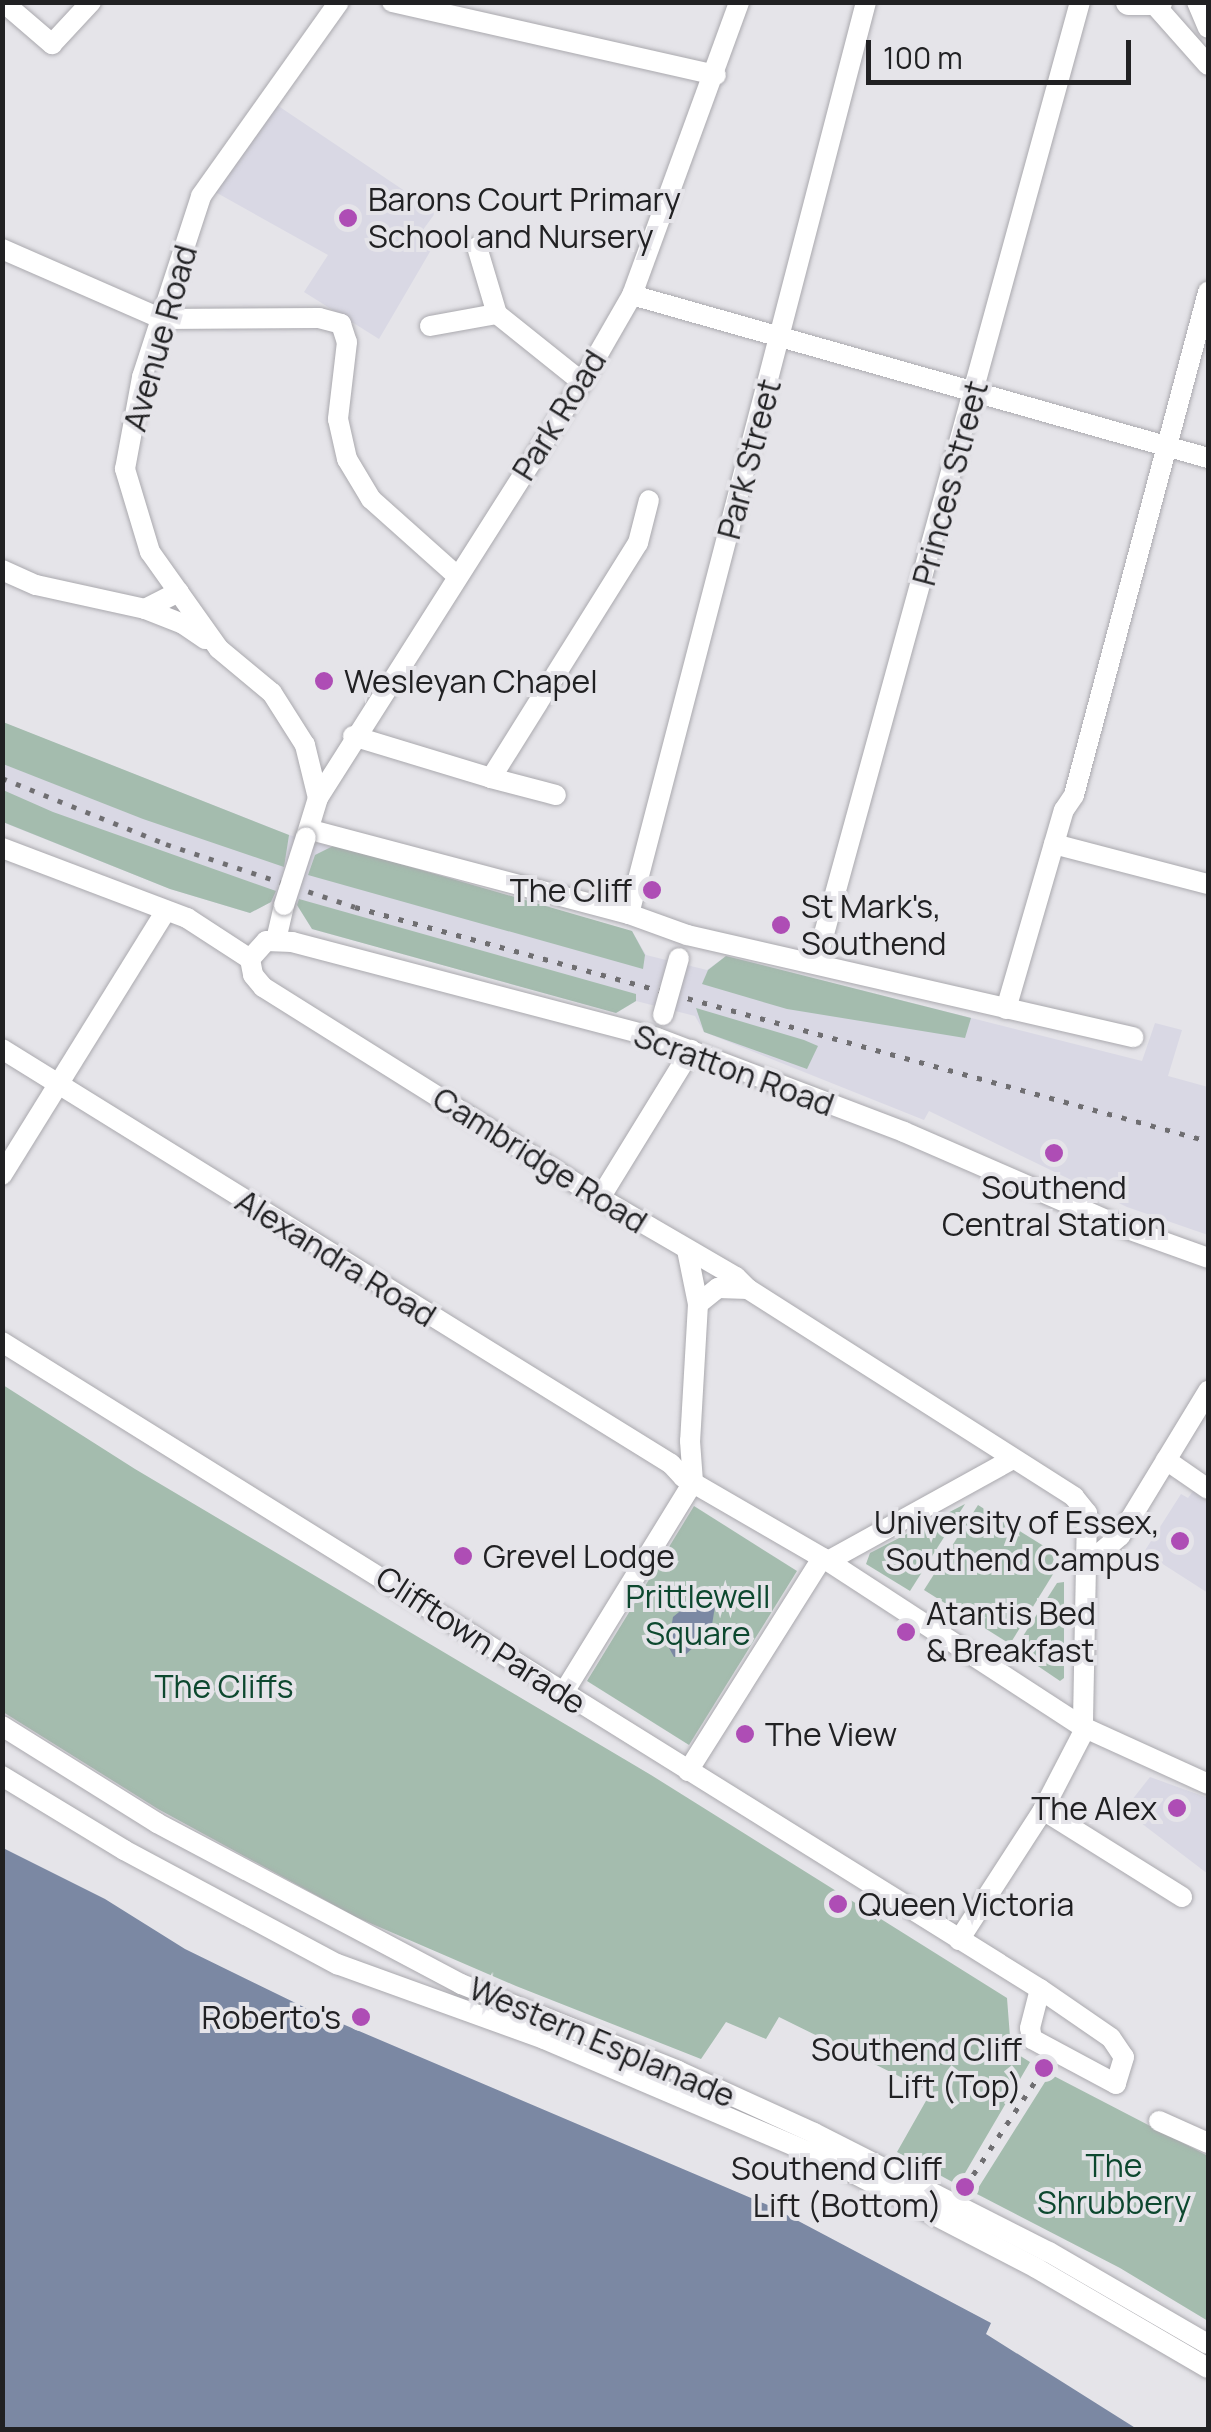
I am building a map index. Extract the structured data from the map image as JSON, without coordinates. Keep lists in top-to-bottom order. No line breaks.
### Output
{"streets":{"street":["Avenue Road","Park Road","Park Street","Princes Street","Scratton Road","Cambridge Road","Alexandra Road","Clifftown Parade","Western Esplanade"]},"crossings":[["Avenue Road","Park Road"],["Avenue Road","Scratton Road"]],"parks":["Prittlewell Square","The Cliffs","The Shrubbery"],"places":["Barons Court Primary School and Nursery","Wesleyan Chapel","The Cliff","St Mark's, Southend","Southend Central Station","University of Essex, Southend Campus","Grevel Lodge","Atantis Bed & Breakfast","The View","The Alex","Queen Victoria","Roberto's","Southend Cliff Lift (Top)","Southend Cliff Lift (Bottom)"],"scale_bar":"100 m"}
